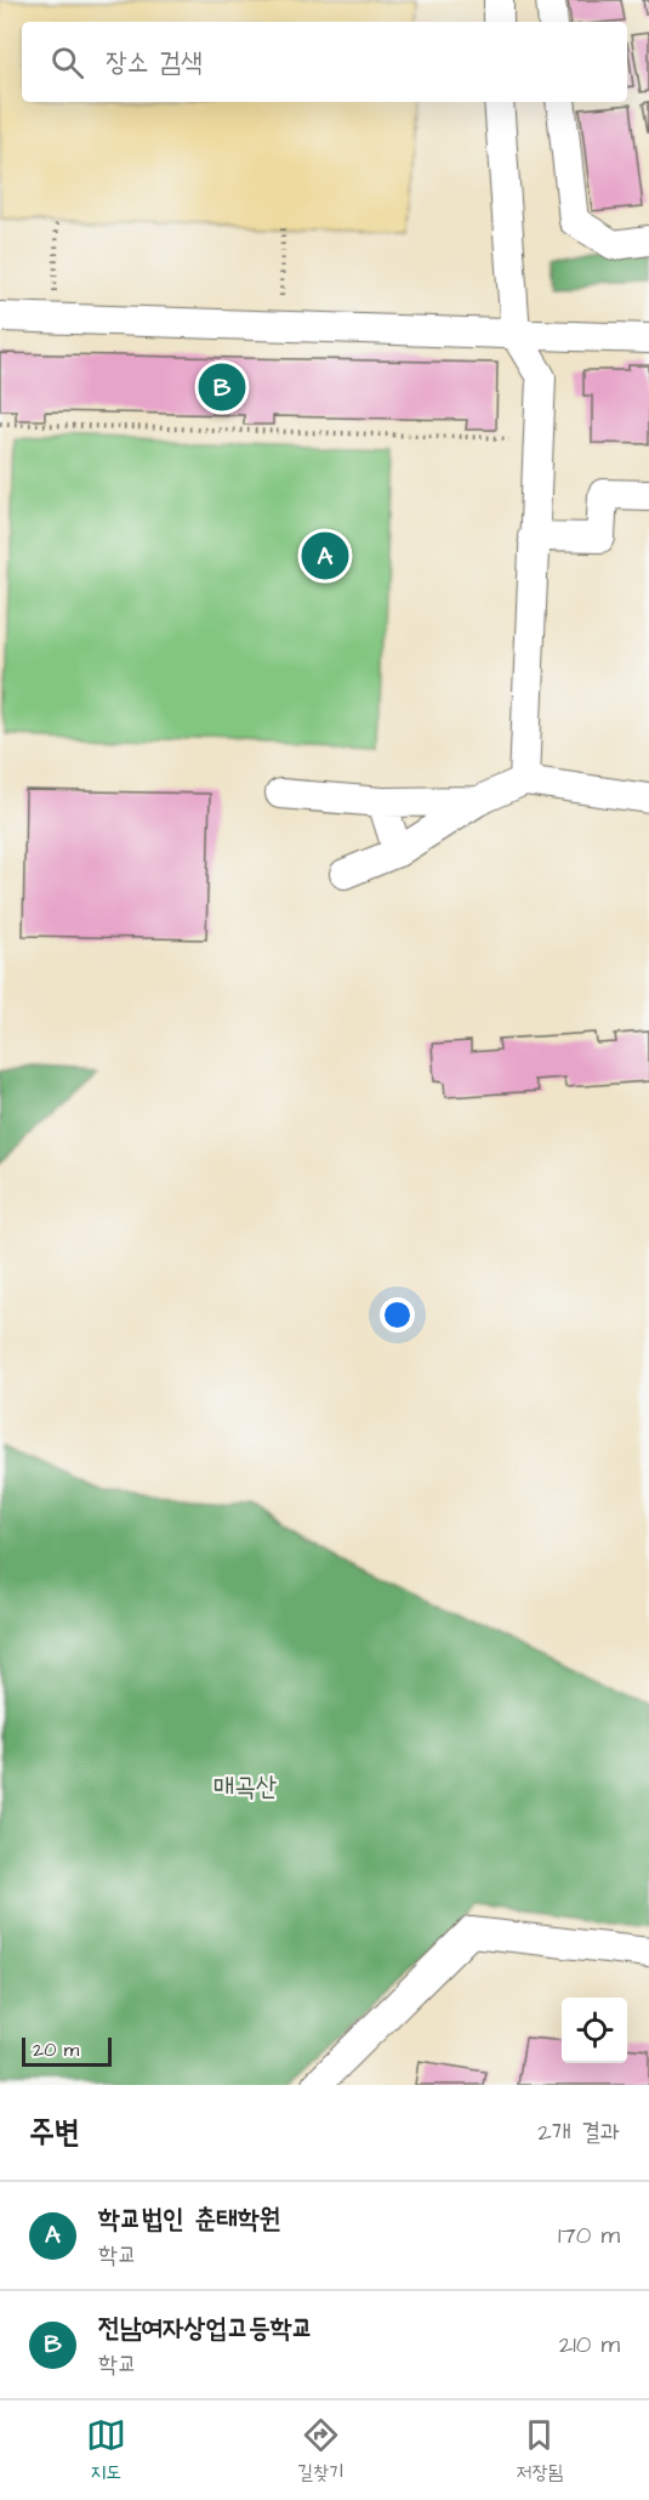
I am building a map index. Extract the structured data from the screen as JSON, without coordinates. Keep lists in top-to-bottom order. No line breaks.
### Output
{"parks":["매곡산"],"scale_bar":"20 m","page":{"search":"장소 검색","pins":["B","A"],"scale":"20 m","heading":["주변","2개 결과"],"list":[{"mark":"A","name":"학교법인 춘태학원","note":"학교","value":"170 m"},{"mark":"B","name":"전남여자상업고등학교","note":"학교","value":"210 m"}],"nav":["지도","길찾기","저장됨"]}}
